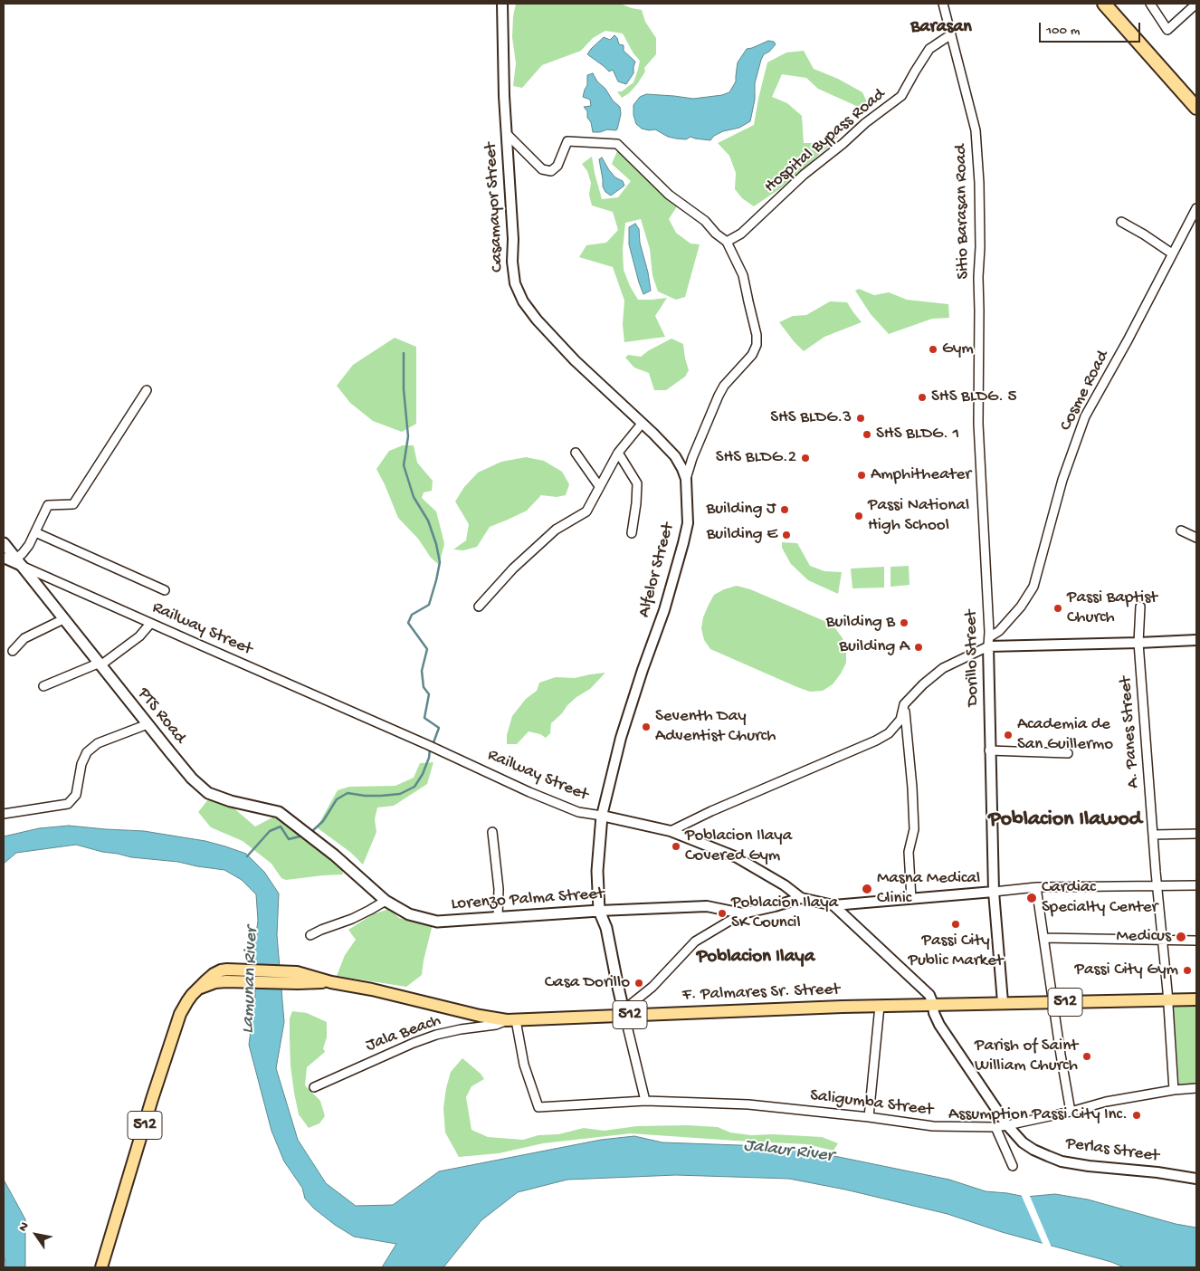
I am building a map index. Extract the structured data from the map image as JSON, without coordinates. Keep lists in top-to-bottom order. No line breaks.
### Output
{"streets":{"main road":["PTS Road","Lorenzo Palma Street","F. Palmares Sr. Street","512"],"street":["Hospital Bypass Road","Casamayor Street","Sitio Barasan Road","Cosme Road","Alfelor Street","Railway Street","Dorillo Street","A. Panes Street","Jala Beach","Saligumba Street","Perlas Street"]},"crossings":[["Hospital Bypass Road","Sitio Barasan Road"],["Hospital Bypass Road","Alfelor Street"],["Casamayor Street","Alfelor Street"],["Sitio Barasan Road","Dorillo Street"],["Cosme Road","Dorillo Street"],["Alfelor Street","Railway Street"],["Railway Street","PTS Road"],["Dorillo Street","F. Palmares Sr. Street"],["PTS Road","Lorenzo Palma Street"],["A. Panes Street","F. Palmares Sr. Street"],["A. Panes Street","Saligumba Street"],["F. Palmares Sr. Street","512"],["F. Palmares Sr. Street","Jala Beach"],["F. Palmares Sr. Street","Saligumba Street"],["Jala Beach","Saligumba Street"],["Saligumba Street","Perlas Street"]],"districts":["Barasan","Poblacion Ilawod","Poblacion Ilaya"],"water":["Lamunan River","Jalaur River"],"places":["Gym","SHS BLDG. 5","SHS BLDG.3","SHS BLDG. 1","SHS BLDG.2","Amphitheater","Building J","Passi National High School","Building E","Passi Baptist Church","Building B","Building A","Seventh Day Adventist Church","Academia de San Guillermo","Poblacion Ilaya Covered Gym","Masna Medical Clinic","Cardiac Specialty Center","Poblacion Ilaya SK Council","Passi City Public Market","Medicus","Passi City Gym","Casa Dorillo","Parish of Saint William Church","Assumption Passi City Inc."],"scale_bar":"100 m","north":"top left"}
